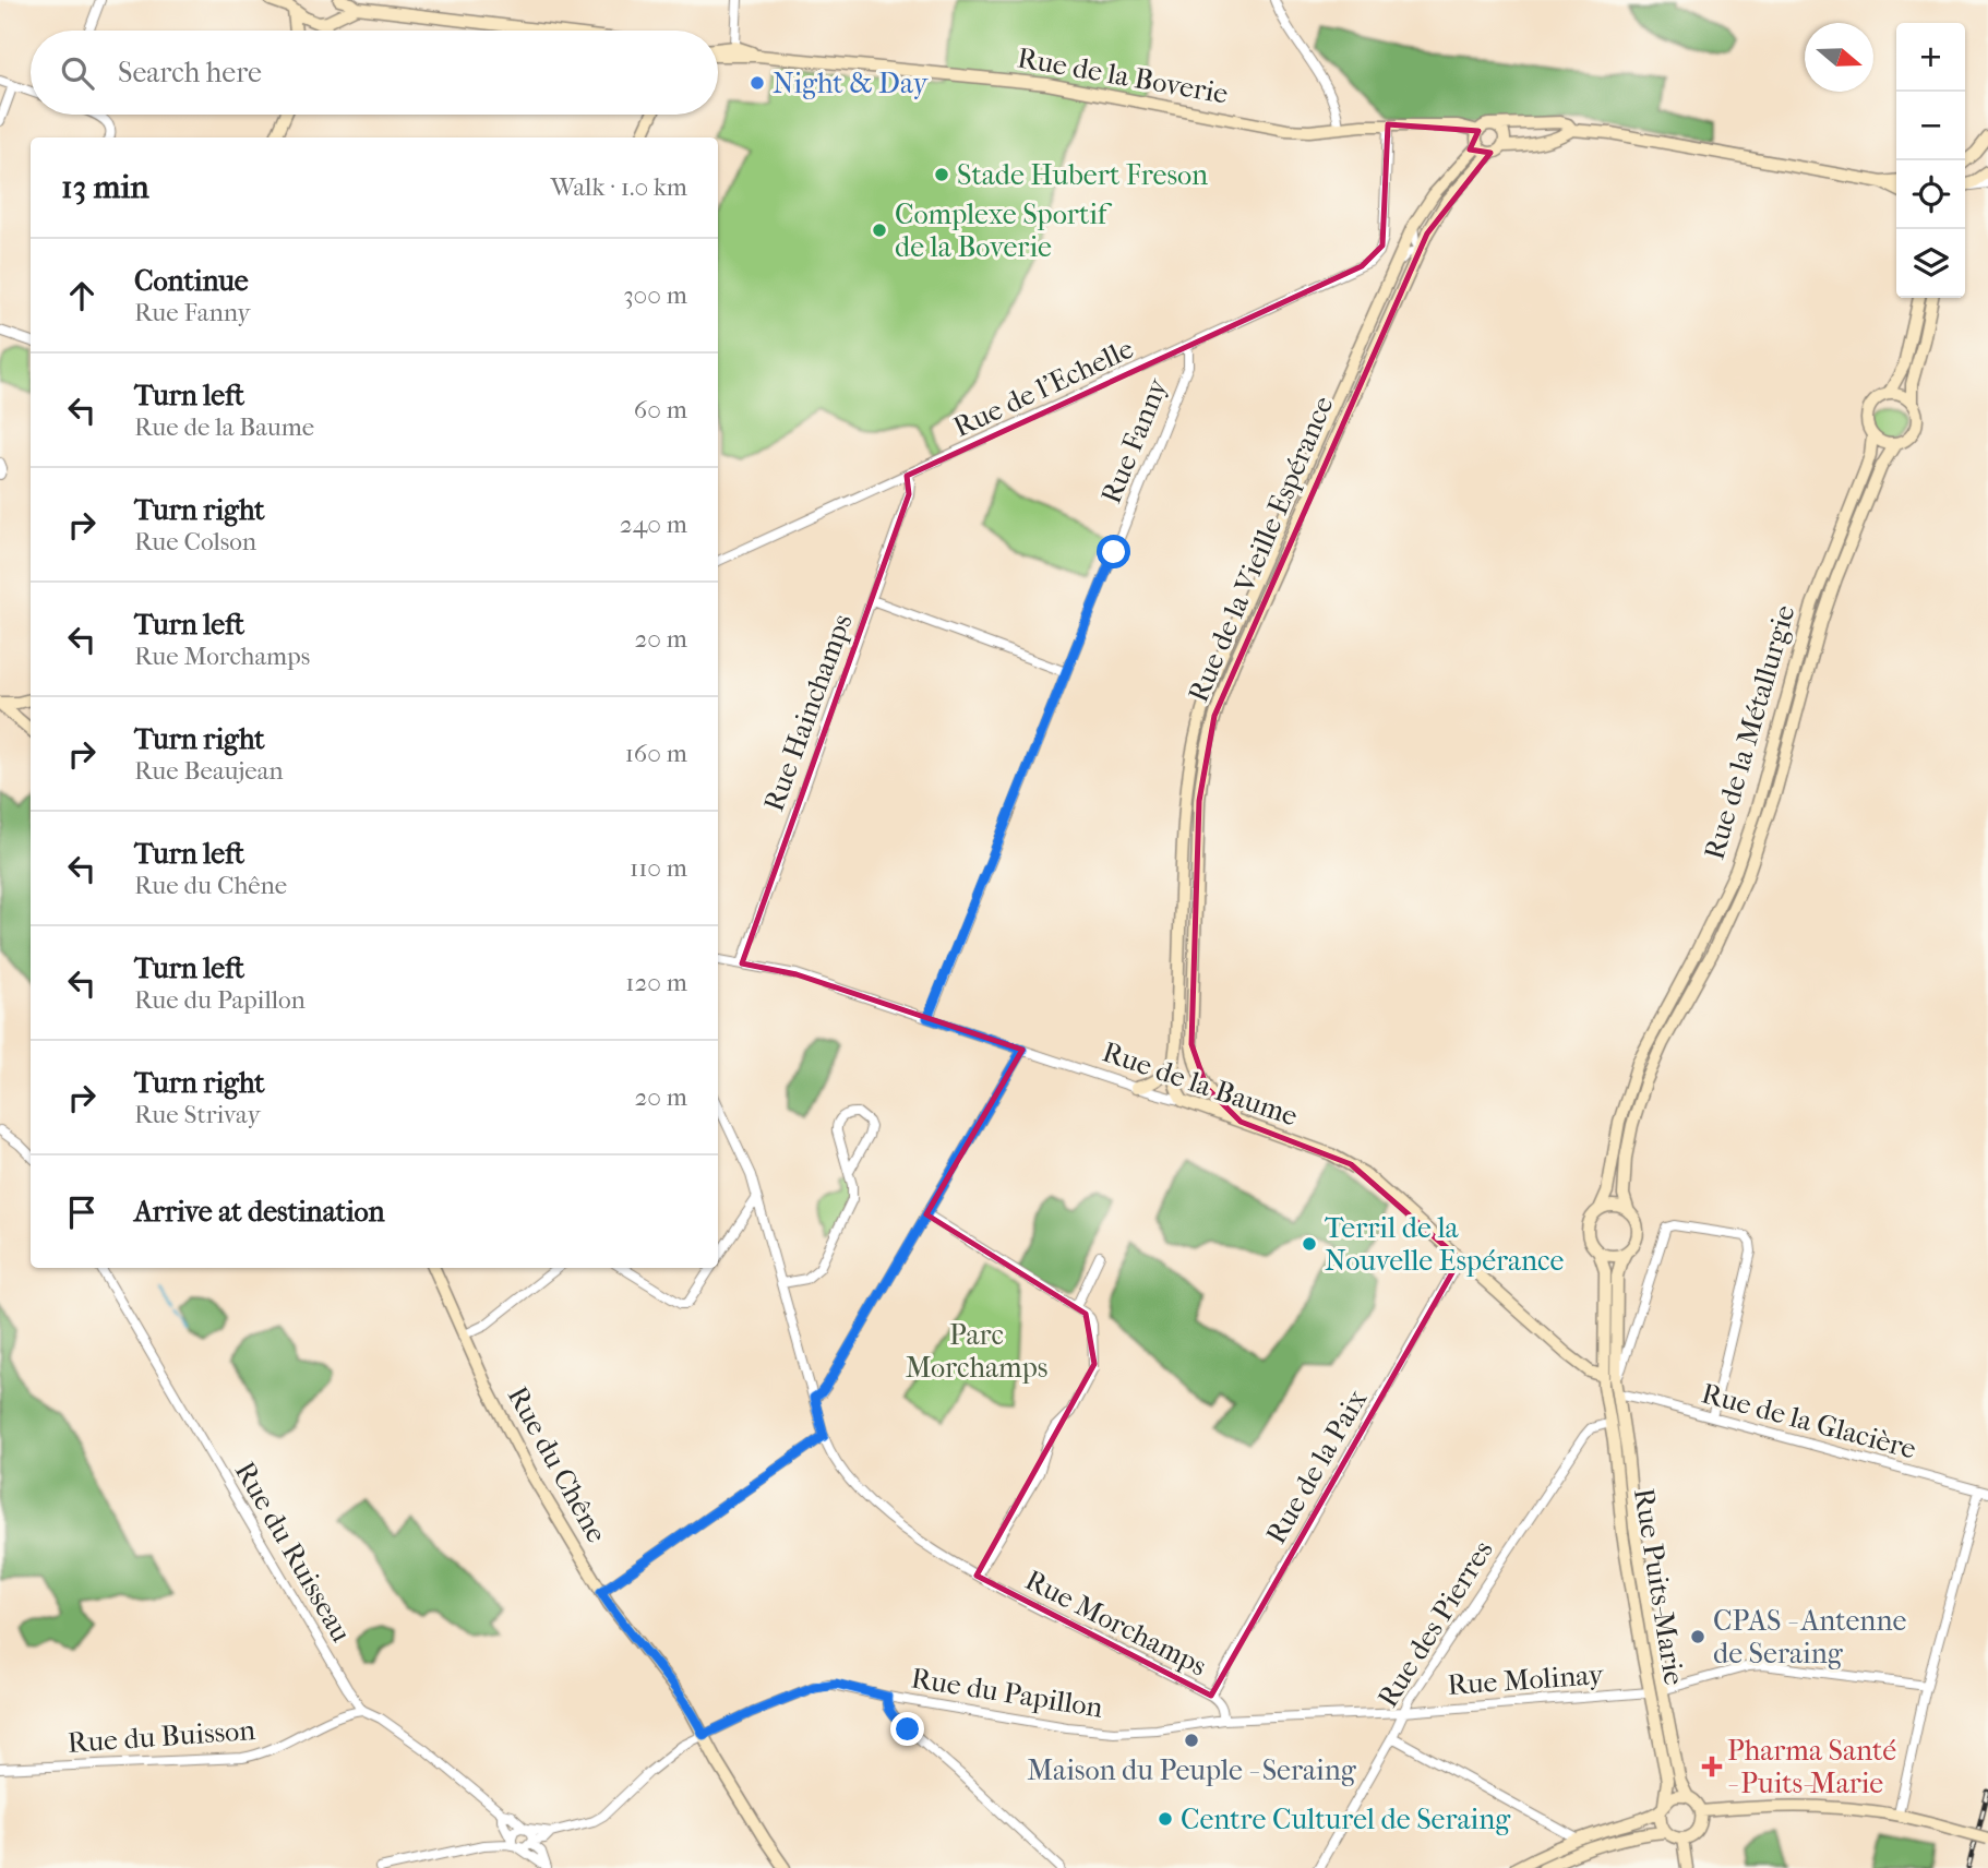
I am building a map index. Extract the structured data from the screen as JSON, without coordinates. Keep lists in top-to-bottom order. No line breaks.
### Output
{"streets":{"street":["Rue de la Boverie","Rue de l'Echelle","Rue Fanny","Rue de la Vieille Espérance","Rue Hainchamps","Rue de la Métallurgie","Rue de la Baume","Rue de la Glacière","Rue du Chêne","Rue de la Paix","Rue du Ruisseau","Rue Puits-Marie","Rue Morchamps","Rue des Pierres","Rue Molinay","Rue du Papillon","Rue du Buisson"]},"crossings":[["Rue de la Boverie","Rue de l'Echelle"],["Rue de la Boverie","Rue de la Vieille Espérance"],["Rue de l'Echelle","Rue Fanny"],["Rue de l'Echelle","Rue Hainchamps"],["Rue Fanny","Rue de la Baume"],["Rue de la Vieille Espérance","Rue de la Baume"],["Rue Hainchamps","Rue de la Baume"],["Rue de la Métallurgie","Rue de la Baume"],["Rue de la Métallurgie","Rue Puits-Marie"],["Rue de la Baume","Rue de la Paix"],["Rue de la Baume","Rue Puits-Marie"],["Rue de la Glacière","Rue Puits-Marie"],["Rue du Chêne","Rue du Papillon"],["Rue de la Paix","Rue Morchamps"],["Rue du Ruisseau","Rue du Papillon"],["Rue du Ruisseau","Rue du Buisson"],["Rue Puits-Marie","Rue des Pierres"],["Rue Puits-Marie","Rue Molinay"],["Rue Morchamps","Rue Molinay"],["Rue Morchamps","Rue du Papillon"],["Rue des Pierres","Rue Molinay"],["Rue Molinay","Rue du Papillon"]],"parks":["Parc Morchamps"],"places":{"other":["Night & Day","Stade Hubert Freson","Complexe Sportif de la Boverie","Terril de la Nouvelle Espérance","CPAS - Antenne de Seraing","Maison du Peuple - Seraing","Centre Culturel de Seraing"],"health":["Pharma Santé - Puits-Marie"]},"north":"right","page":{"map_buttons":["+","−"],"search":"Search here","heading":["13 min","Walk · 1.0 km"],"list":[["Continue","Rue Fanny","300 m"],["Turn left","Rue de la Baume","60 m"],["Turn right","Rue Colson","240 m"],["Turn left","Rue Morchamps","20 m"],["Turn right","Rue Beaujean","160 m"],["Turn left","Rue du Chêne","110 m"],["Turn left","Rue du Papillon","120 m"],["Turn right","Rue Strivay","20 m"],"Arrive at destination"]}}
